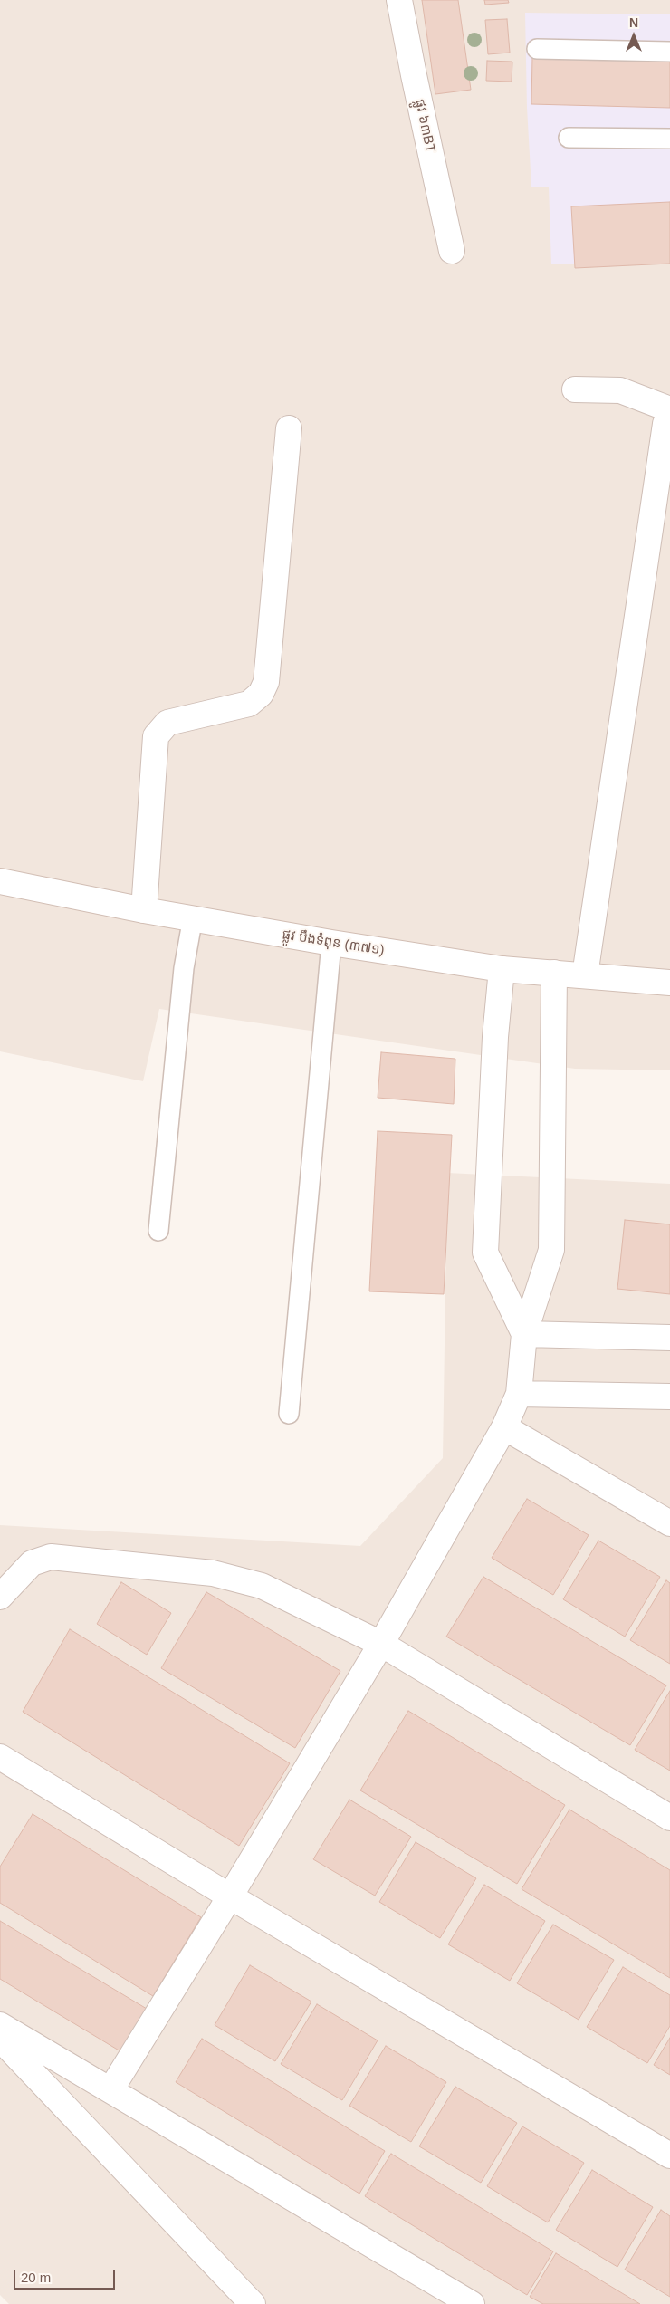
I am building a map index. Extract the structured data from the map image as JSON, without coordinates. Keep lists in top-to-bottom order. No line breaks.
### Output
{"streets":{"street":["ផ្លូវ ៦៣BT","ផ្លូវ បឹងទំពុន (៣៧១)"]},"scale_bar":"20 m","north":"top"}
